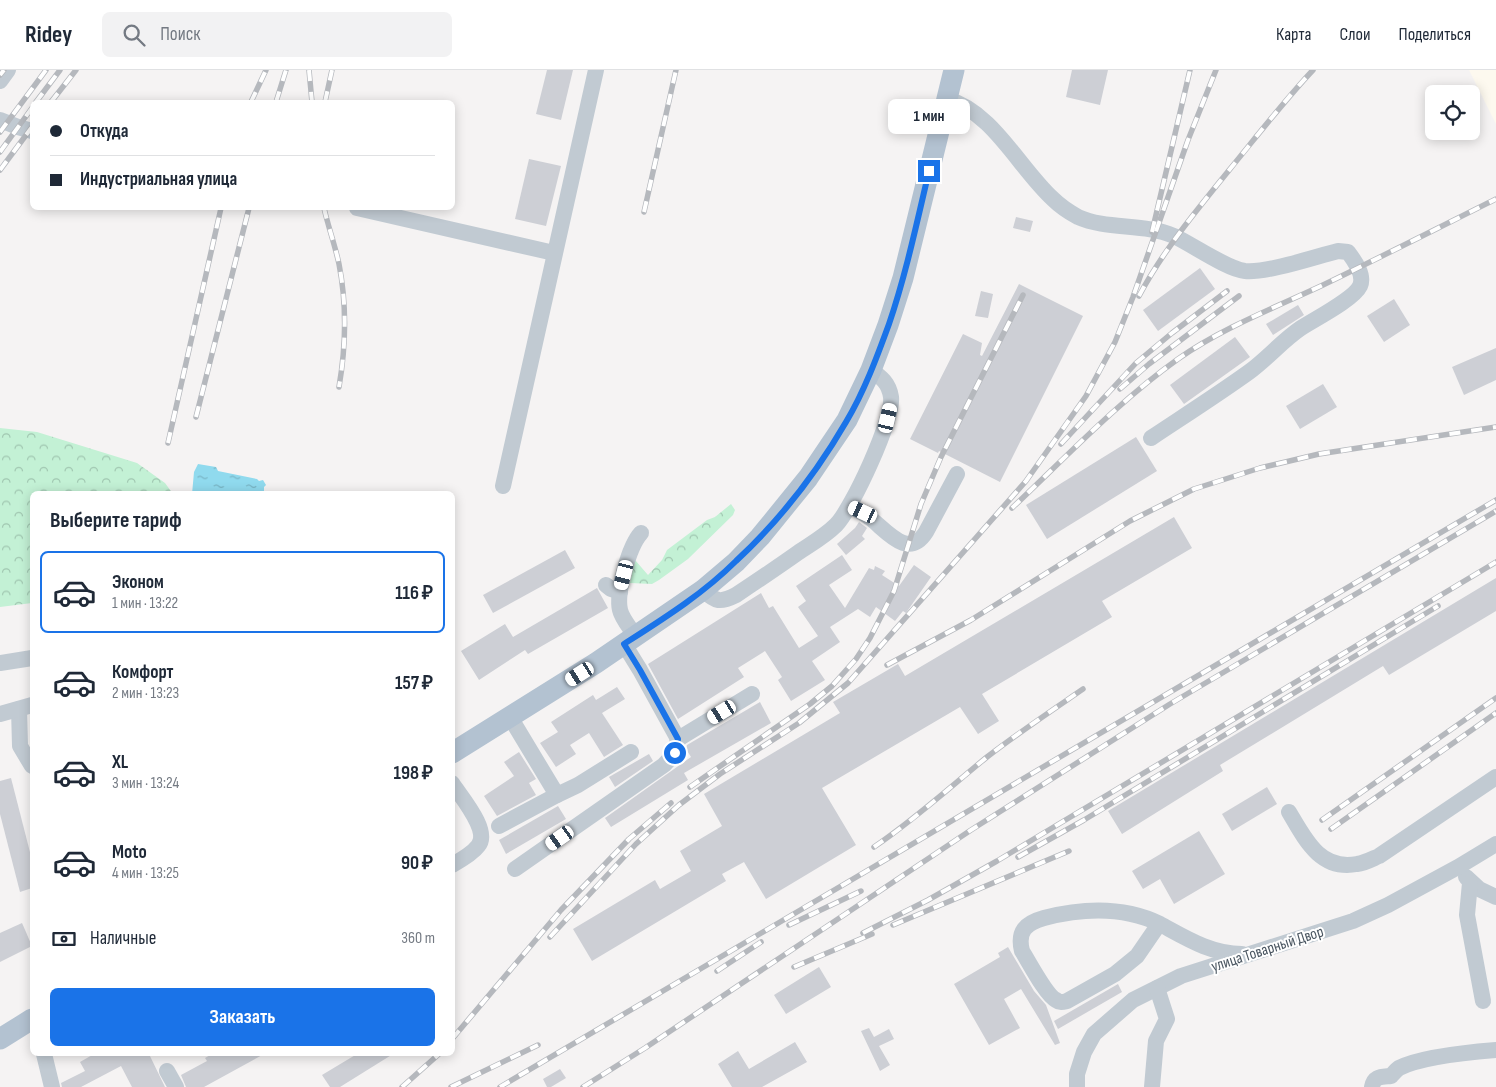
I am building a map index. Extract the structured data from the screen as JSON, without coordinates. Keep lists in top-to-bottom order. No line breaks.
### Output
{"streets":{"street":["улица Товарный Двор"]},"page":{"header":"Ridey","search":"Поиск","nav":["Карта","Слои","Поделиться"],"bubble":"1 мин","banner":["Откуда","Индустриальная улица"],"heading":"Выберите тариф","list":[{"name":"Эконом","note":"1 мин · 13:22","value":"116 ₽"},{"name":"Комфорт","note":"2 мин · 13:23","value":"157 ₽"},{"name":"XL","note":"3 мин · 13:24","value":"198 ₽"},{"name":"Moto","note":"4 мин · 13:25","value":"90 ₽"}],"pay":["Наличные","360 m"],"buttons":"Заказать"}}
